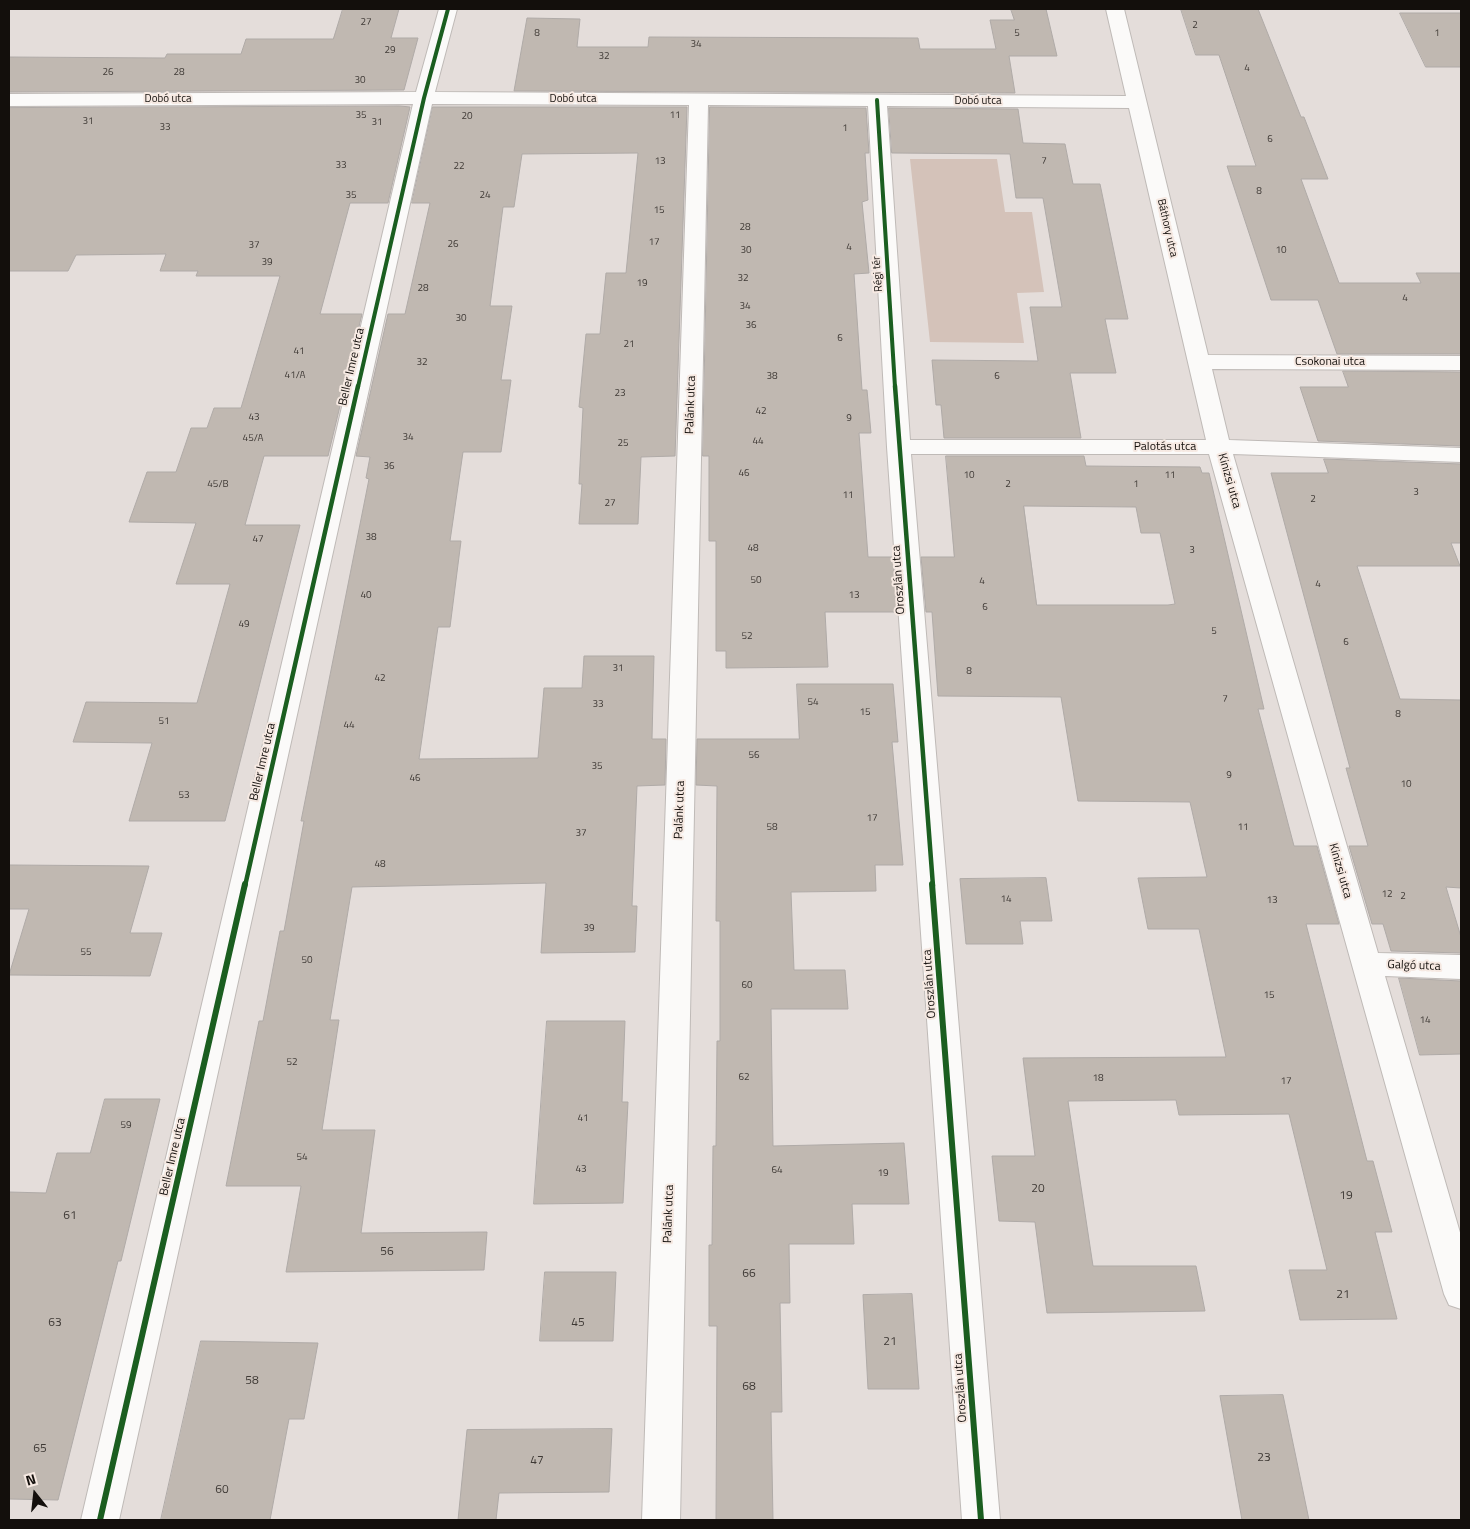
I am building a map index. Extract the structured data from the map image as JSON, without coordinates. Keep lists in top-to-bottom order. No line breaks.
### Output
{"streets":{"street":["Dobó utca","Báthory utca","Régi tér","Csokonai utca","Beller Imre utca","Palánk utca","Palotás utca","Kinizsi utca","Oroszlán utca","Galgó utca"]},"crossings":[["Dobó utca","Báthory utca"],["Dobó utca","Régi tér"],["Dobó utca","Beller Imre utca"],["Dobó utca","Palánk utca"],["Báthory utca","Csokonai utca"],["Báthory utca","Palotás utca"],["Báthory utca","Kinizsi utca"],["Régi tér","Palotás utca"],["Régi tér","Oroszlán utca"],["Palotás utca","Kinizsi utca"],["Palotás utca","Oroszlán utca"],["Kinizsi utca","Galgó utca"]],"house_numbers":["27","2","8","5","1","34","29","32","4","26","28","30","35","11","20","31","31","33","1","6","13","7","33","22","8","35","24","15","28","17","26","37","4","30","10","39","32","19","28","4","34","30","36","6","21","41","32","41/A","38","6","23","42","43","9","34","45/A","44","25","36","46","10","11","45/B","2","1","3","11","2","27","38","47","48","3","50","4","4","40","13","6","49","5","52","6","31","8","42","7","54","33","15","8","51","44","56","35","9","46","10","53","17","58","11","37","48","12","2","14","13","39","55","50","60","15","14","52","62","18","17","41","59","54","43","64","19","20","19","61","56","66","21","63","45","21","58","68","65","23","47","60"],"north":"top"}
